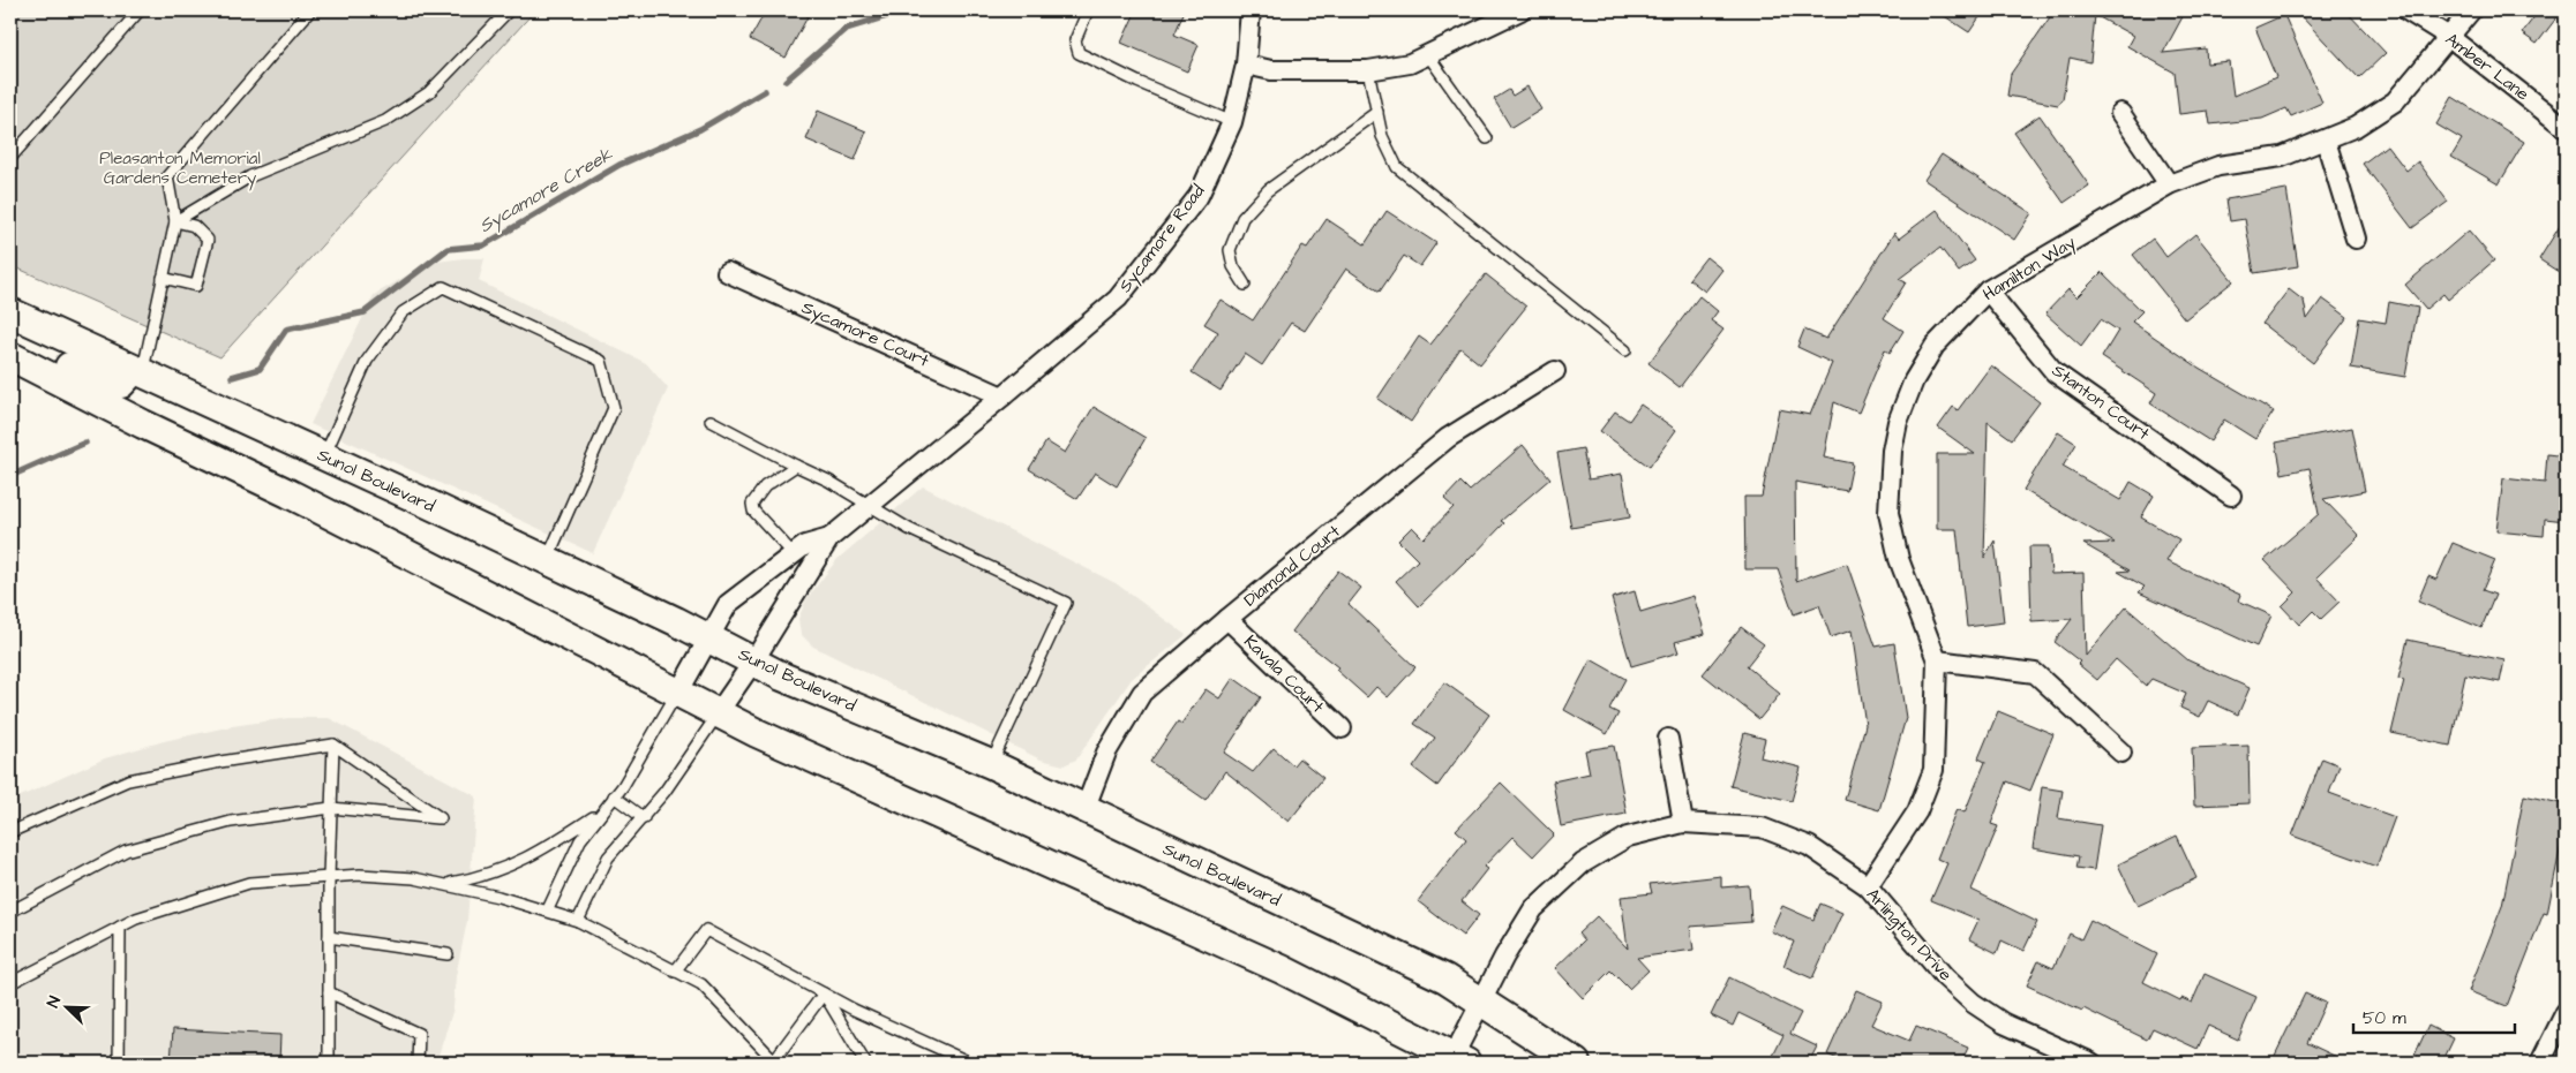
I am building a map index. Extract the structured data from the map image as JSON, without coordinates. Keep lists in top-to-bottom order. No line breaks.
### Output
{"streets":{"main road":["Sunol Boulevard"],"street":["Amber Lane","Sycamore Road","Hamilton Way","Sycamore Court","Stanton Court","Diamond Court","Kavala Court","Arlington Drive"]},"crossings":[["Amber Lane","Hamilton Way"],["Sycamore Road","Sycamore Court"],["Sycamore Road","Sunol Boulevard"],["Hamilton Way","Stanton Court"],["Hamilton Way","Arlington Drive"],["Sunol Boulevard","Diamond Court"],["Sunol Boulevard","Arlington Drive"],["Diamond Court","Kavala Court"]],"water":["Sycamore Creek"],"parks":["Pleasanton Memorial Gardens Cemetery"],"scale_bar":"50 m","north":"top left"}
